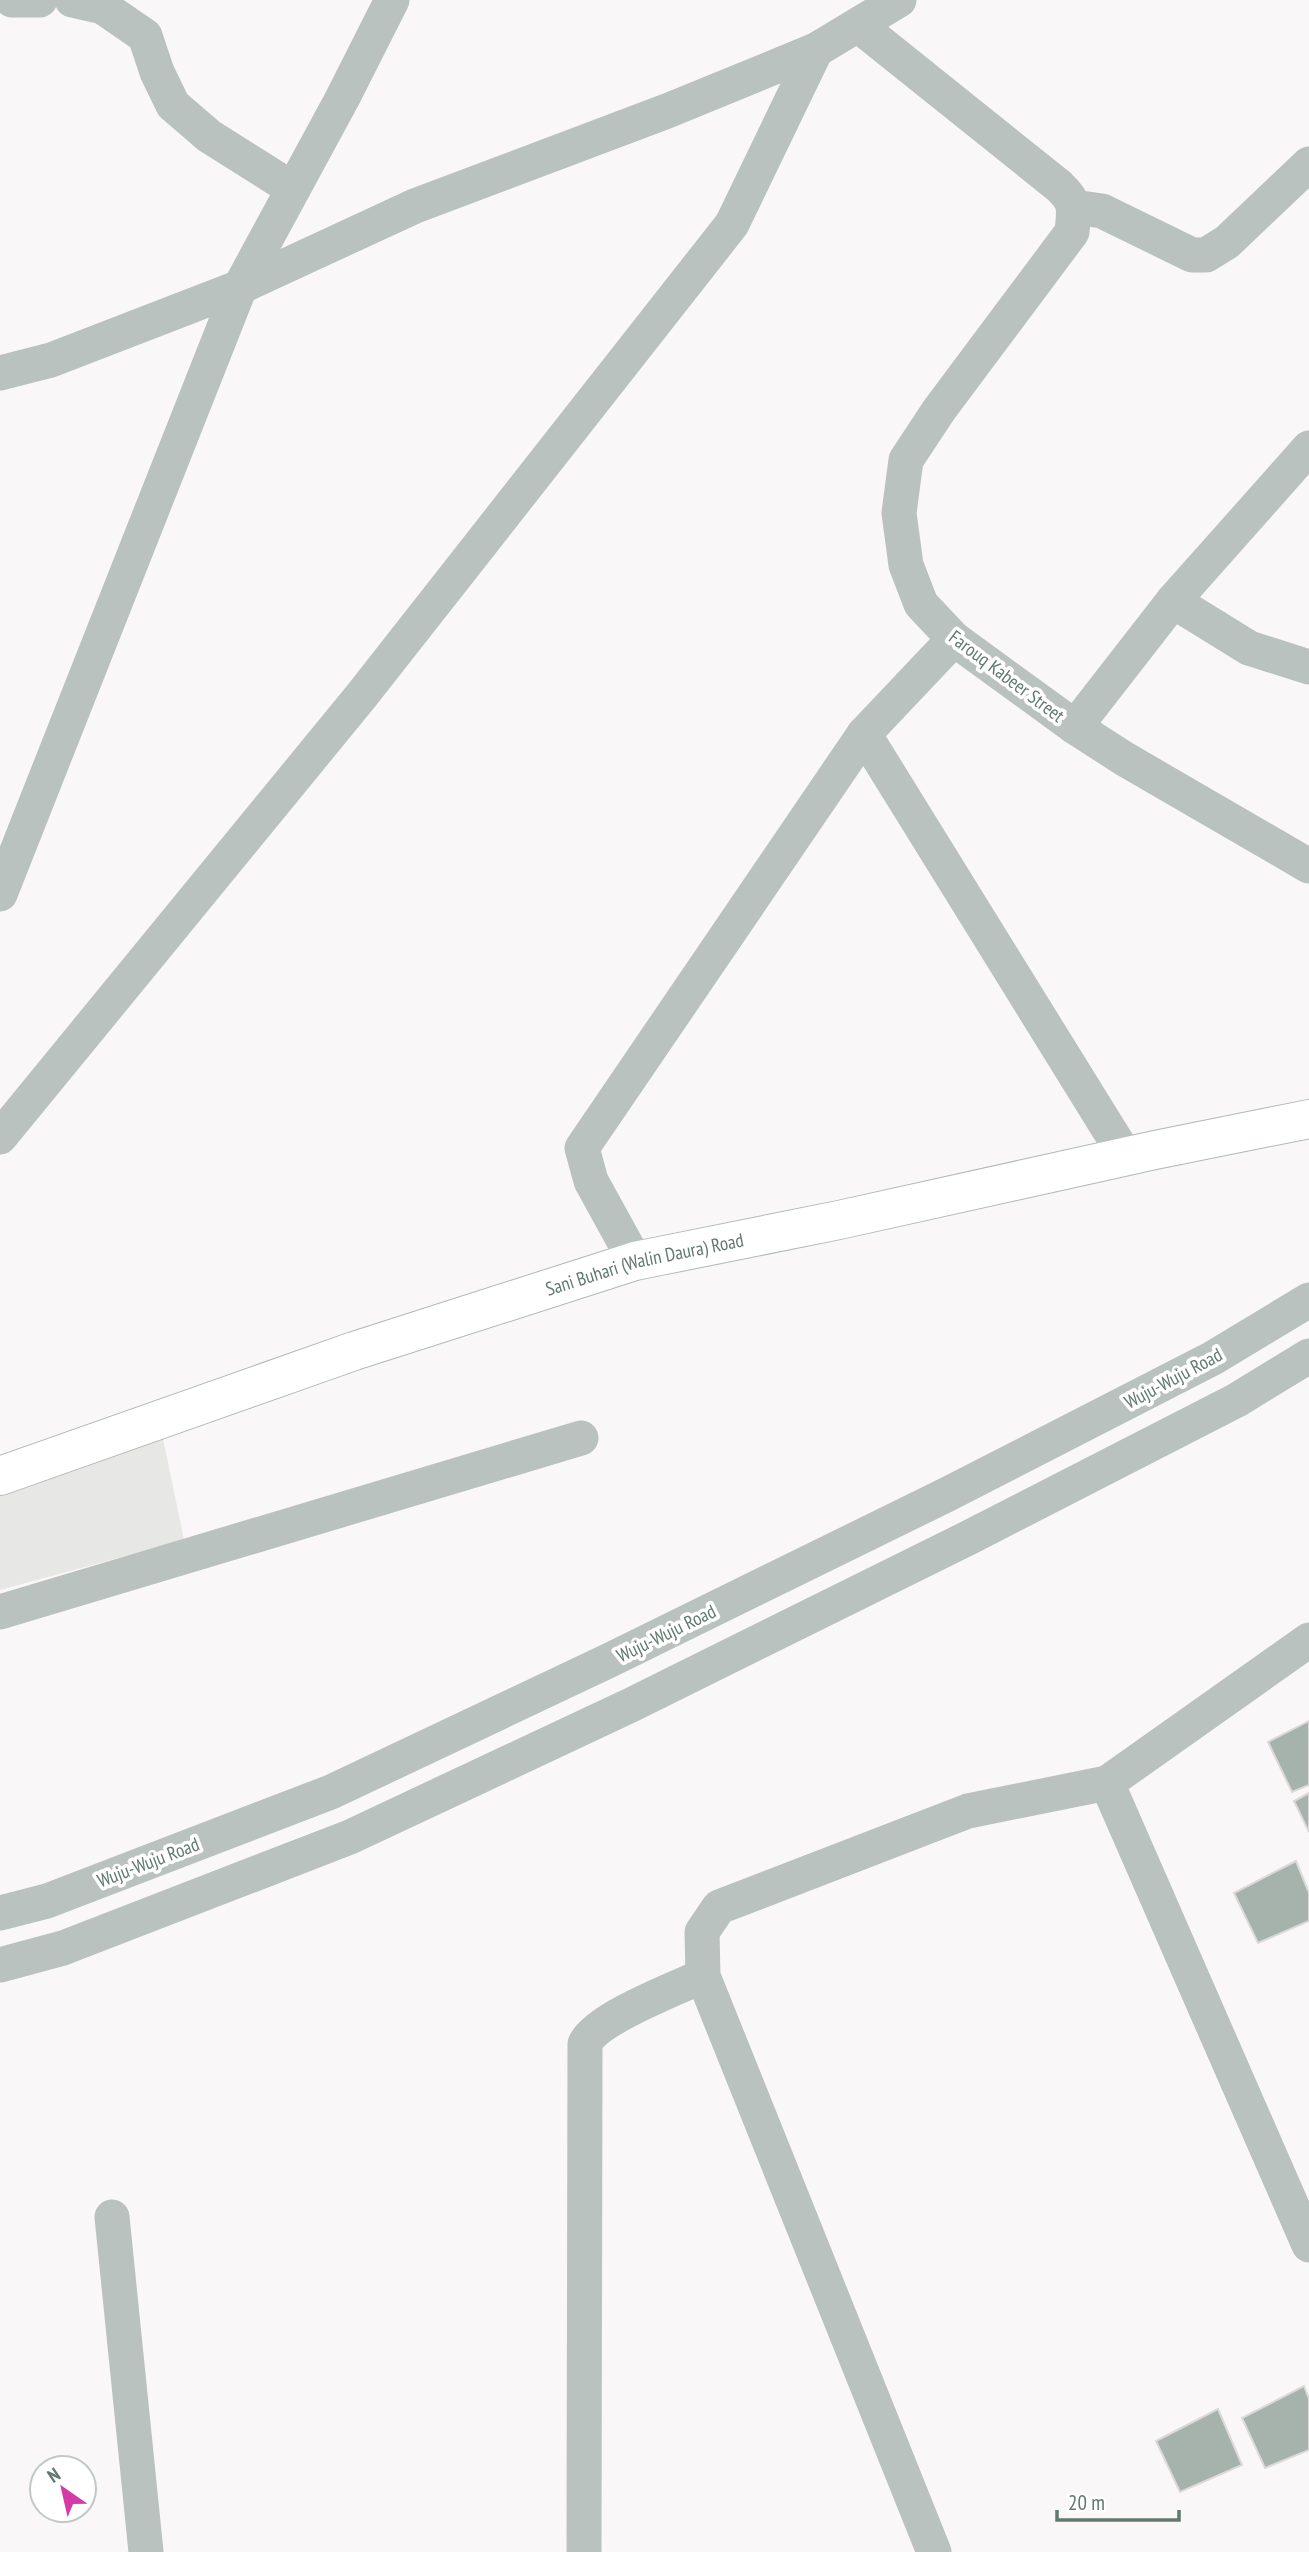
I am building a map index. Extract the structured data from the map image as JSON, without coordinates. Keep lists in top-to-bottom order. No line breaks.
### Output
{"streets":{"street":["Farouq Kabeer Street","Sani Buhari (Walin Daura) Road","Wuju-Wuju Road"]},"scale_bar":"20 m","north":"top left"}
